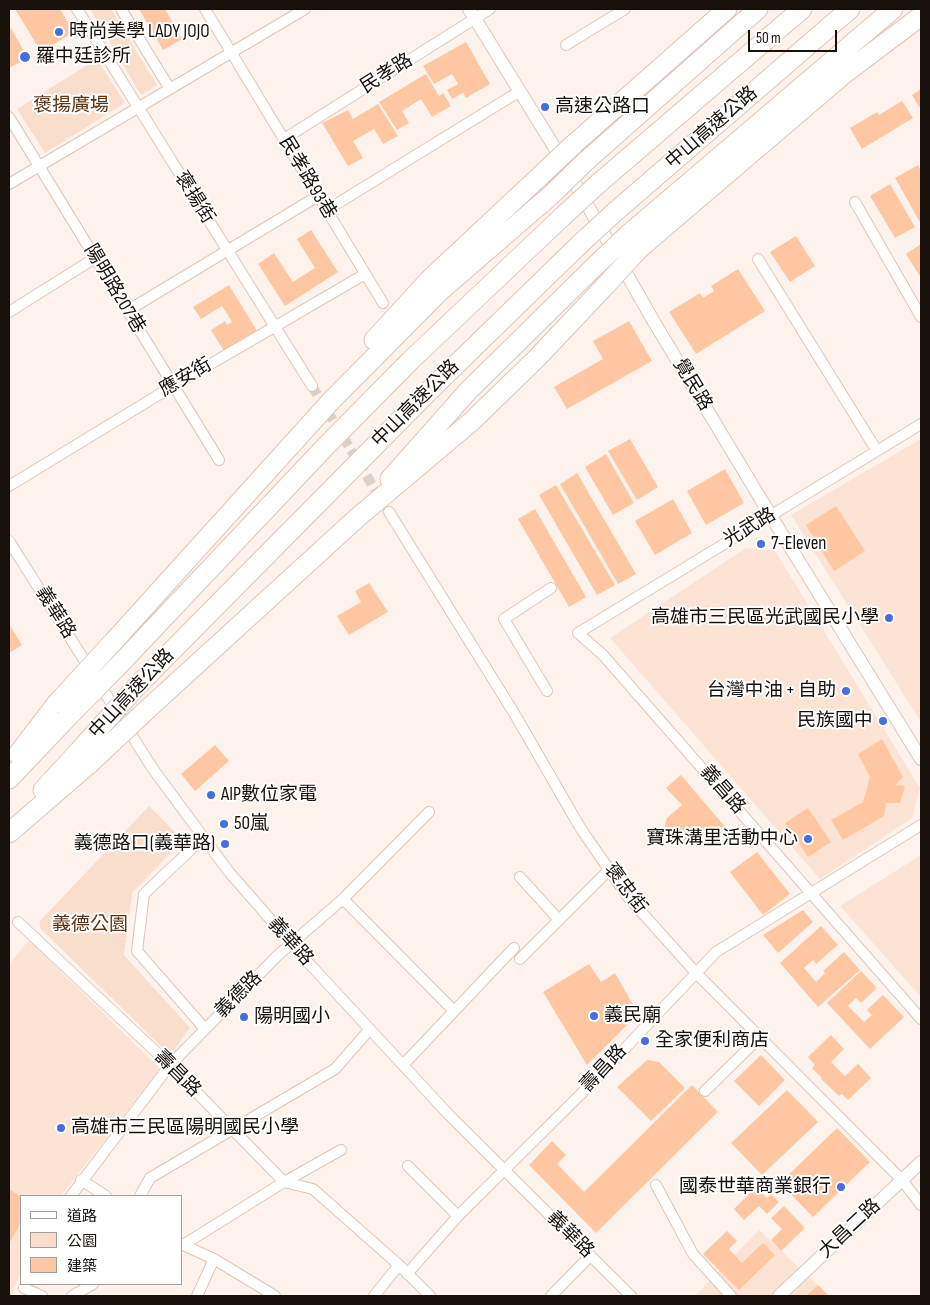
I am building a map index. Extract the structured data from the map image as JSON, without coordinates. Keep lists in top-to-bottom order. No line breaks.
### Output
{"streets":{"highway":["中山高速公路"],"street":["民孝路","民孝路93巷","褒揚街","陽明路207巷","應安街","覺民路","光武路","義華路","義昌路","褒忠街","義德路","壽昌路","大昌二路"]},"crossings":[["民孝路","民孝路93巷"],["民孝路","覺民路"],["民孝路93巷","應安街"],["褒揚街","應安街"],["陽明路207巷","應安街"],["覺民路","光武路"],["光武路","義昌路"],["義華路","義德路"],["義華路","壽昌路"],["義昌路","壽昌路"],["褒忠街","壽昌路"],["褒忠街","大昌二路"],["義德路","壽昌路"]],"parks":["褒揚廣場","義德公園"],"places":["時尚美學 LADY JOJO","羅中廷診所","高速公路口","7-Eleven","高雄市三民區光武國民小學","台灣中油 + 自助","民族國中","AIP數位家電","50嵐","寶珠溝里活動中心","義德路口(義華路)","義民廟","陽明國小","全家便利商店","高雄市三民區陽明國民小學","國泰世華商業銀行"],"legend":["道路","公園","建築"],"scale_bar":"50 m"}
